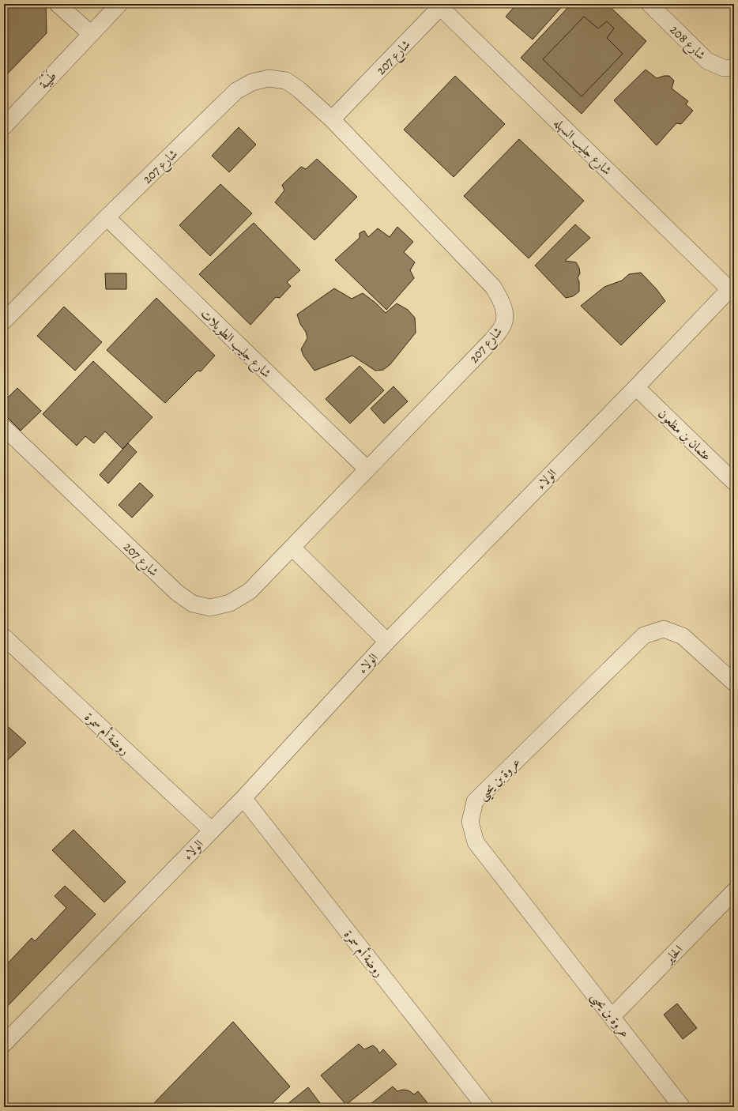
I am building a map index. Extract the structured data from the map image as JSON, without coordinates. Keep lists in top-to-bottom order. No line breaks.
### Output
{"streets":{"street":["شارع 208","شارع 207","طَيْبَة","شارع جليب السهله","شارع جليب الطويلات","عثمان بن مظعون","الولاء","روضة أم سمرة","عروة بن يحيى","الحاير"]},"crossings":[["شارع 207","شارع جليب السهله"],["شارع 207","شارع جليب الطويلات"],["شارع جليب السهله","الولاء"],["عثمان بن مظعون","الولاء"],["الولاء","روضة أم سمرة"],["عروة بن يحيى","الحاير"]]}
